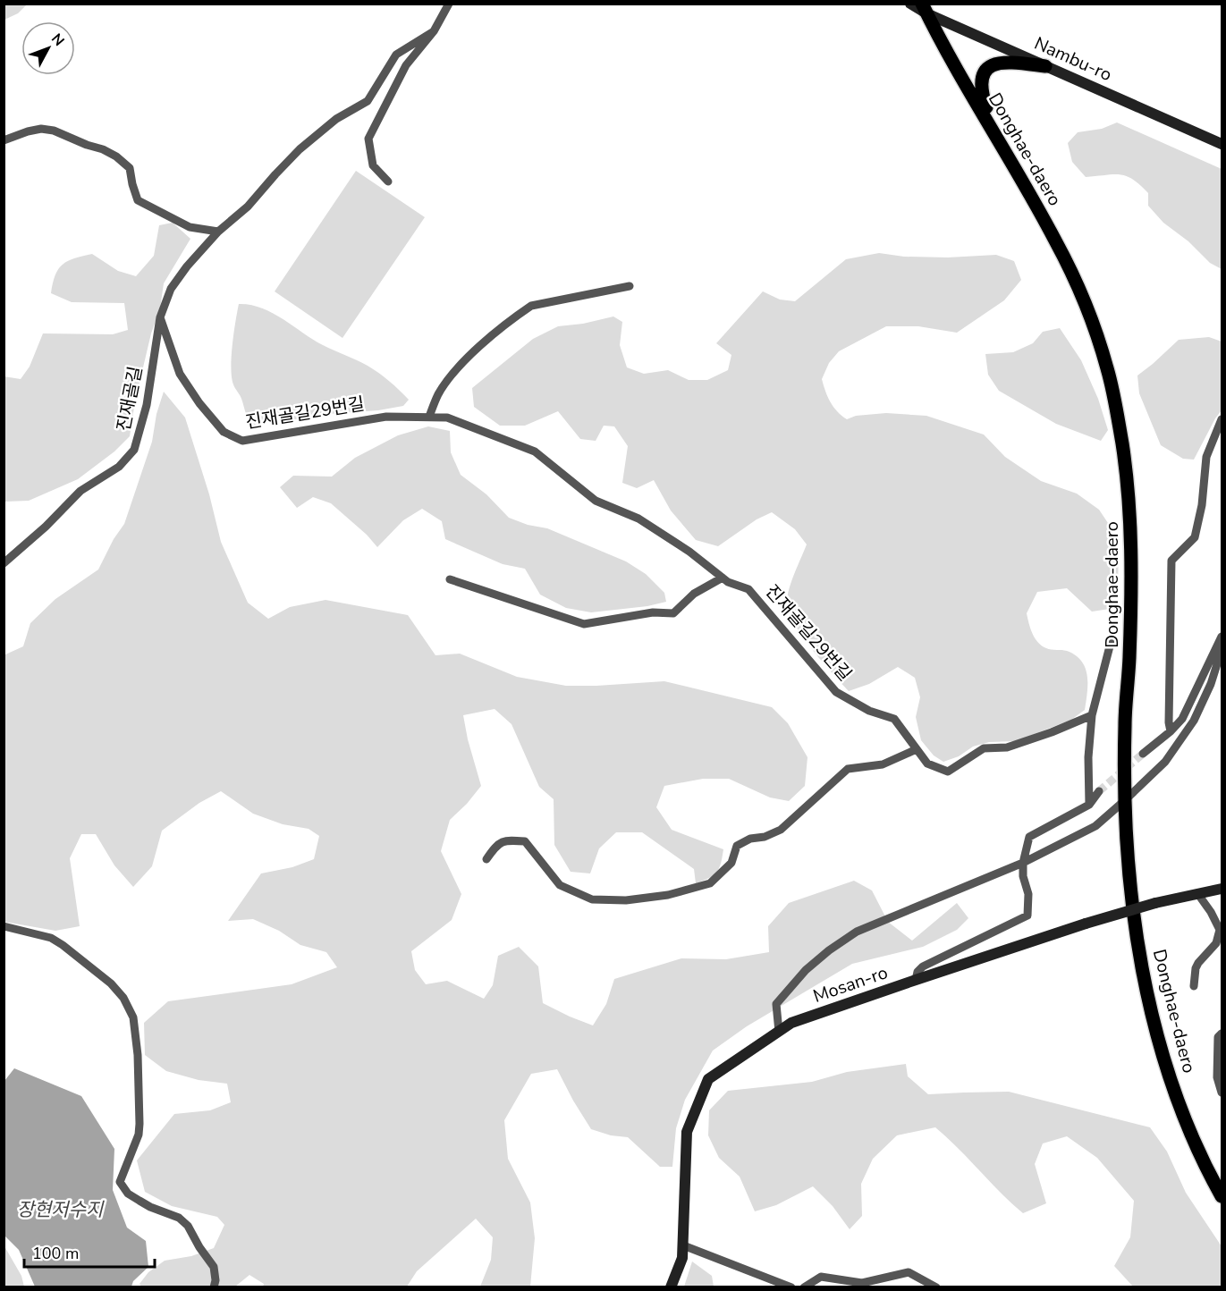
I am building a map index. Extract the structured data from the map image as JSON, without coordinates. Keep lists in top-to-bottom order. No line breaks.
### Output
{"streets":{"main road":["Donghae-daero"],"street":["Nambu-ro","진재골길","진재골길29번길","Mosan-ro"]},"crossings":[["Nambu-ro","Donghae-daero"],["진재골길","진재골길29번길"]],"water":["장현저수지"],"scale_bar":"100 m","north":"top right"}
